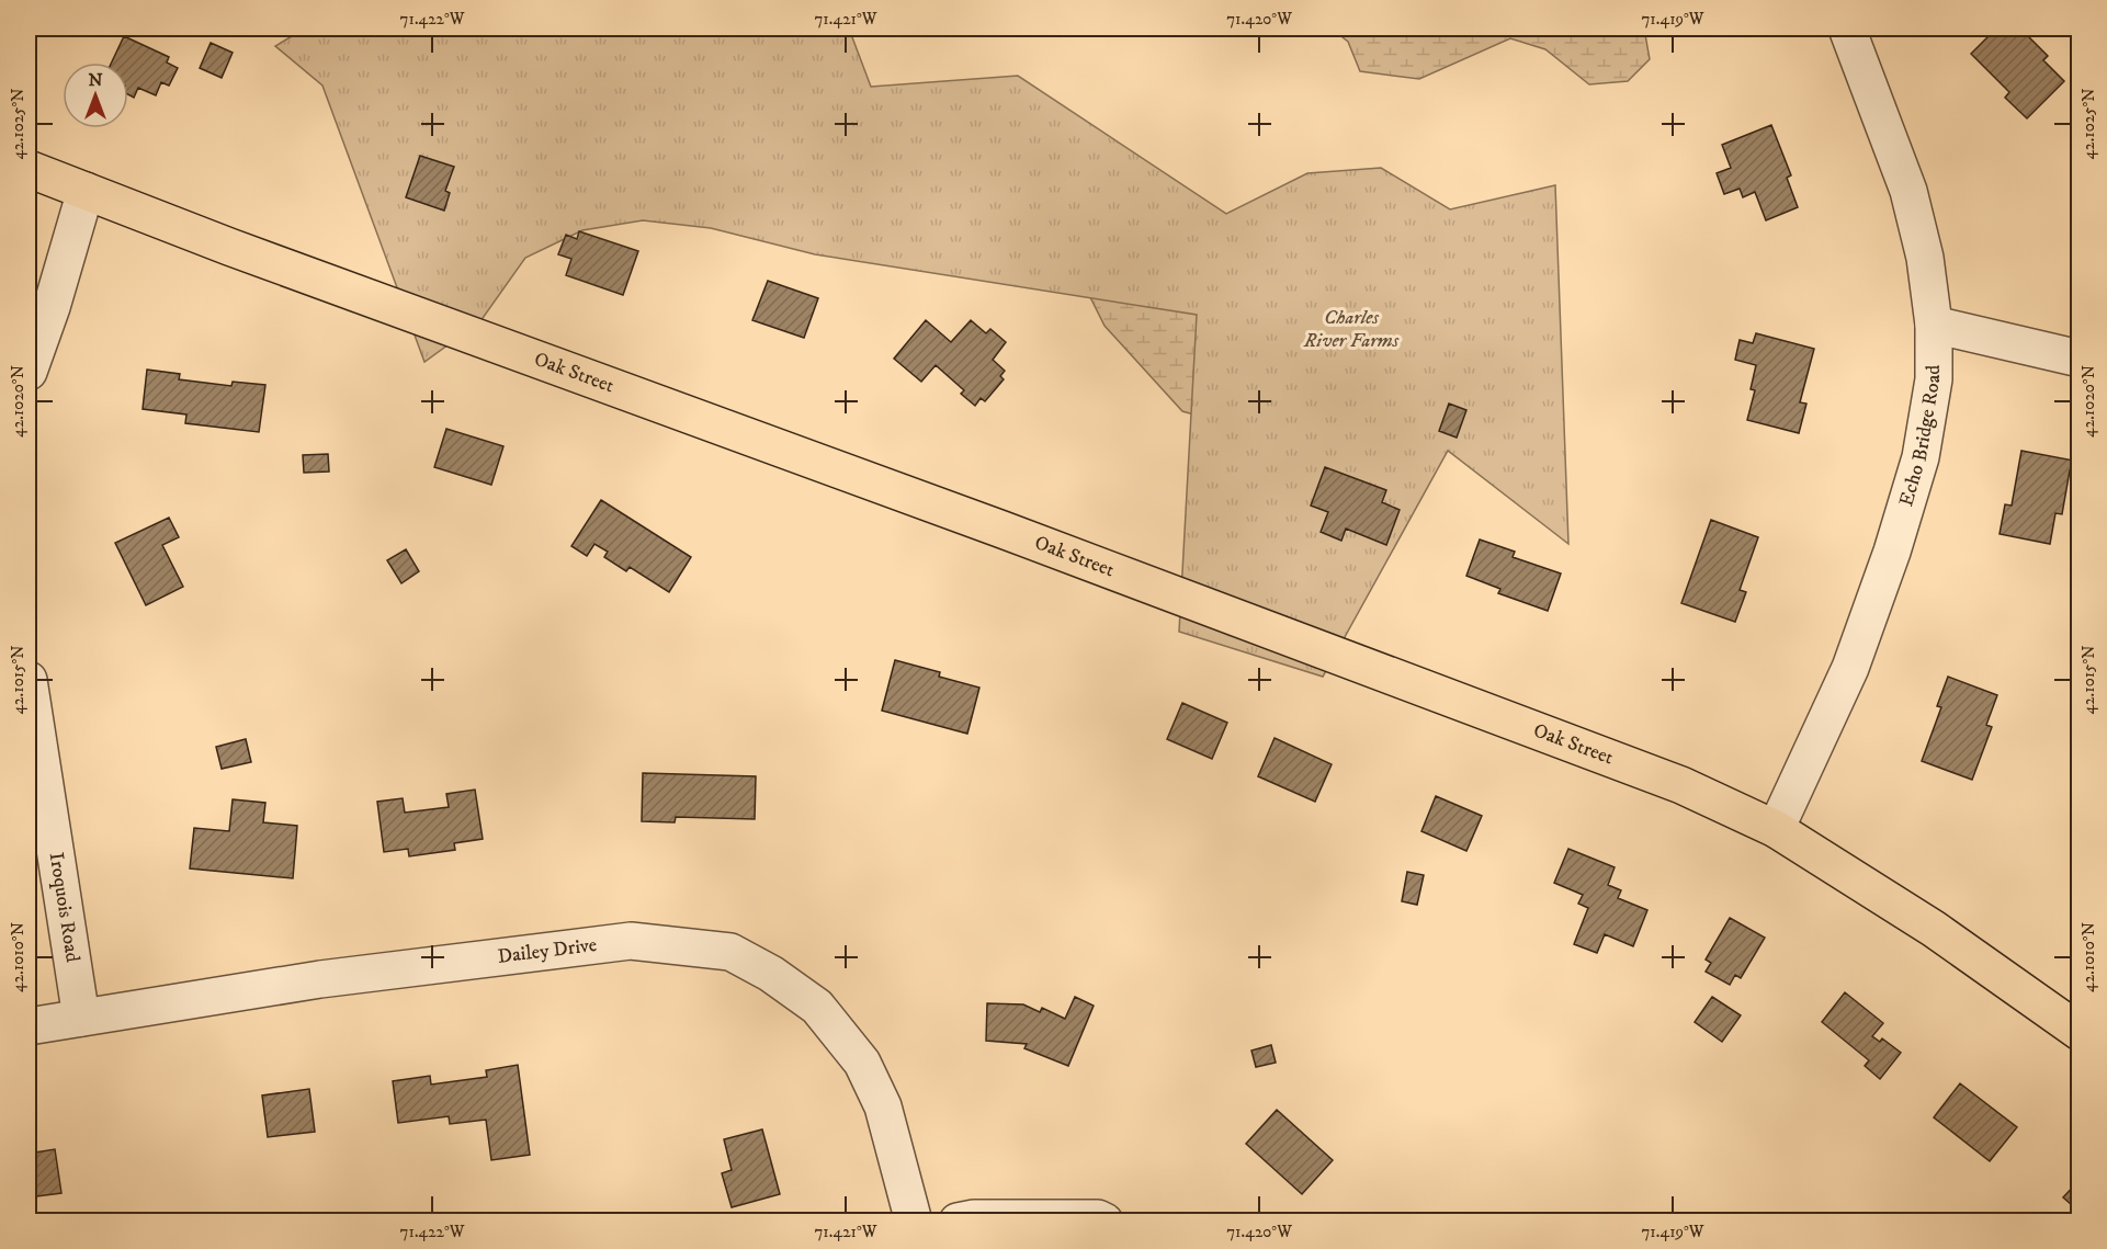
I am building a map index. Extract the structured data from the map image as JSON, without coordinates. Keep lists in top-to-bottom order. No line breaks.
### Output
{"streets":{"main road":["Oak Street"],"street":["Echo Bridge Road","Iroquois Road","Dailey Drive"]},"crossings":[["Oak Street","Echo Bridge Road"],["Iroquois Road","Dailey Drive"]],"parks":["Charles River Farms"],"north":"top","coordinates":["71.422°W","71.421°W","71.420°W","71.419°W","42.1025°N","42.1020°N","42.1015°N","42.1010°N"]}
